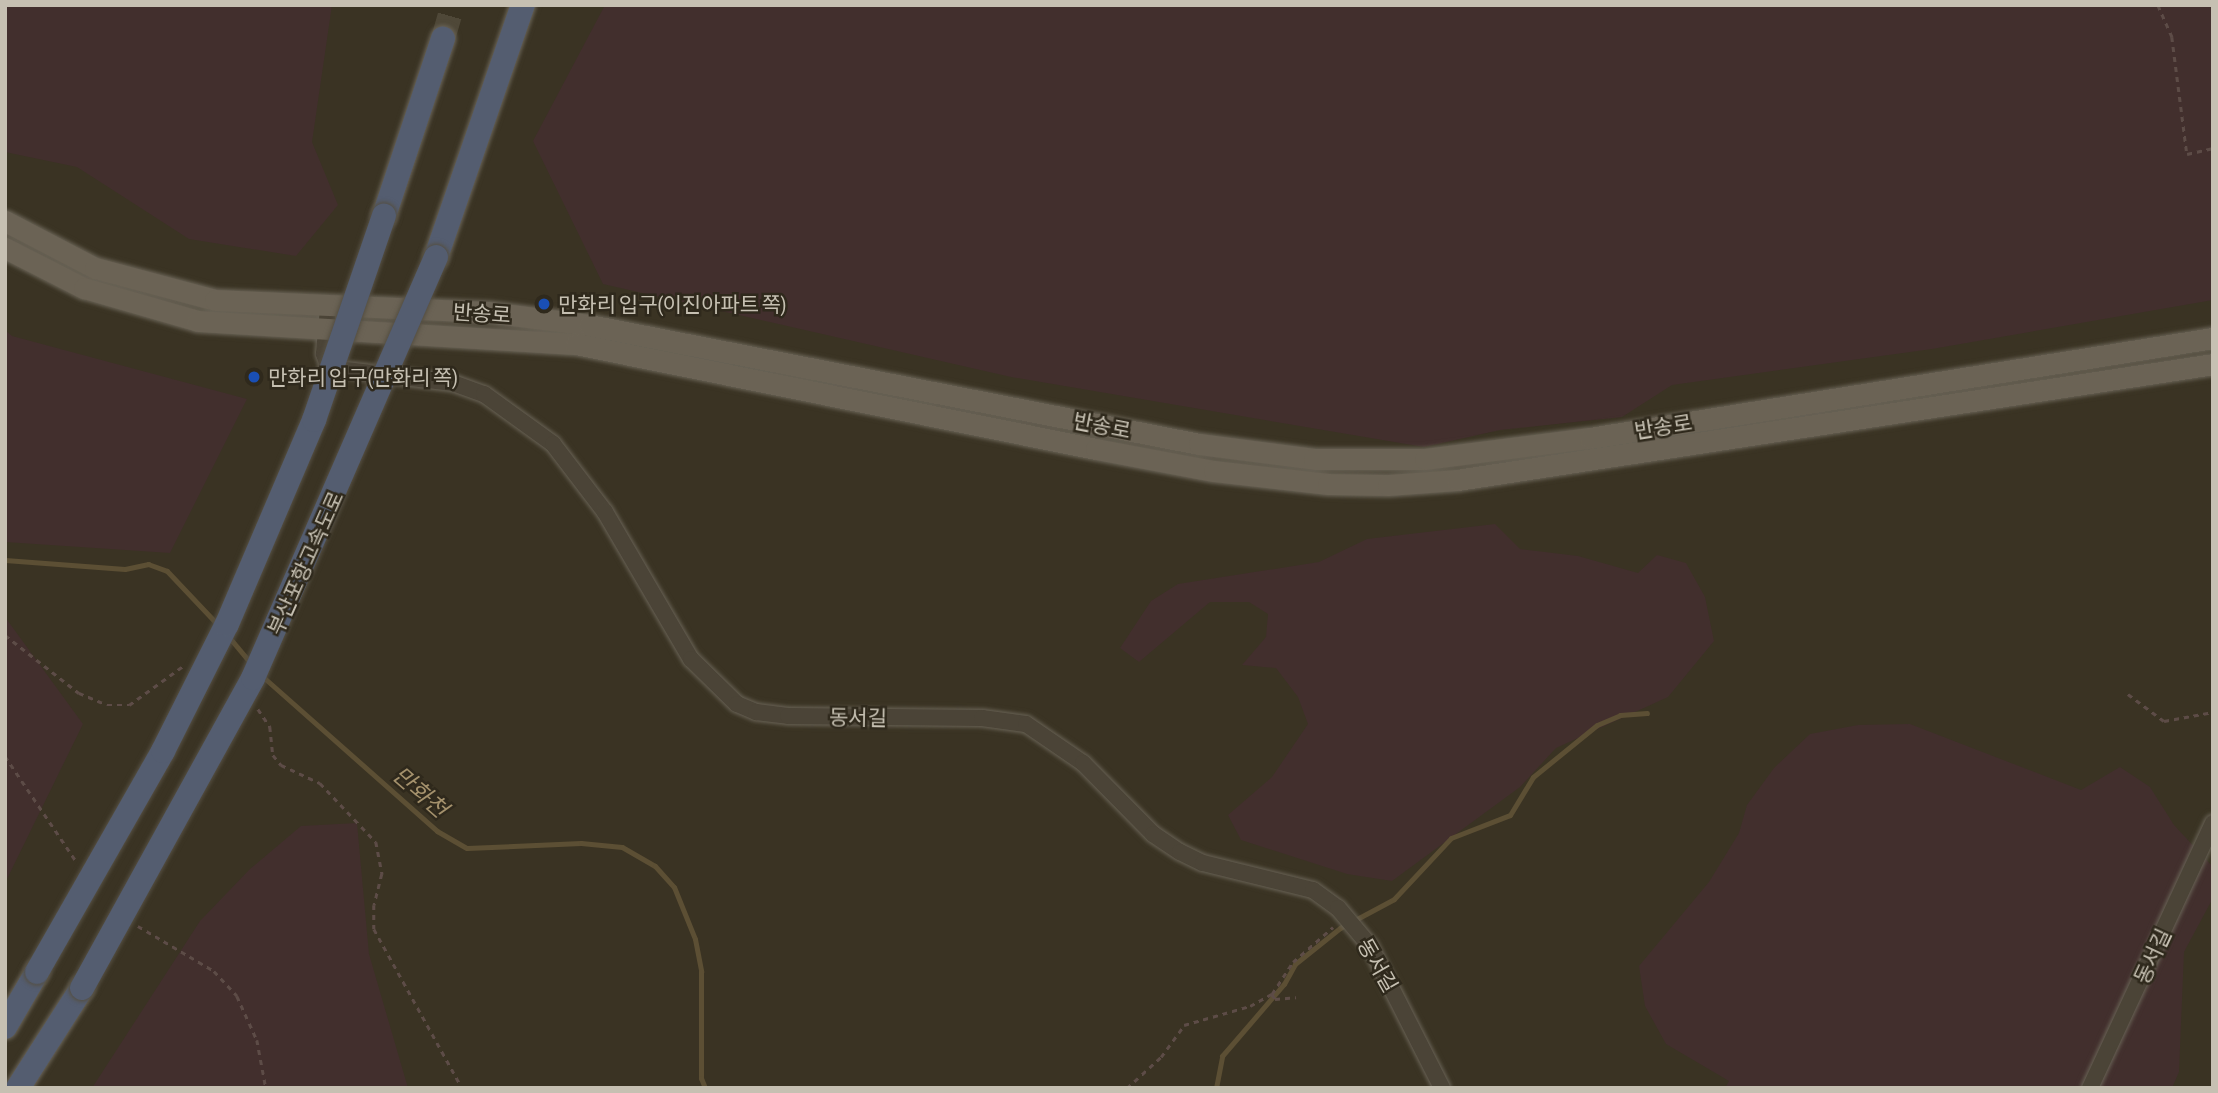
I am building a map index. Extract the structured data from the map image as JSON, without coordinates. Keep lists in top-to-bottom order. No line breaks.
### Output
{"streets":{"highway":["부산포항고속도로"],"main road":["반송로"],"street":["동서길"]},"crossings":[["반송로","동서길"]],"water":["만화천"],"places":["만화리 입구(이진아파트 쪽)","만화리 입구(만화리 쪽)"]}
